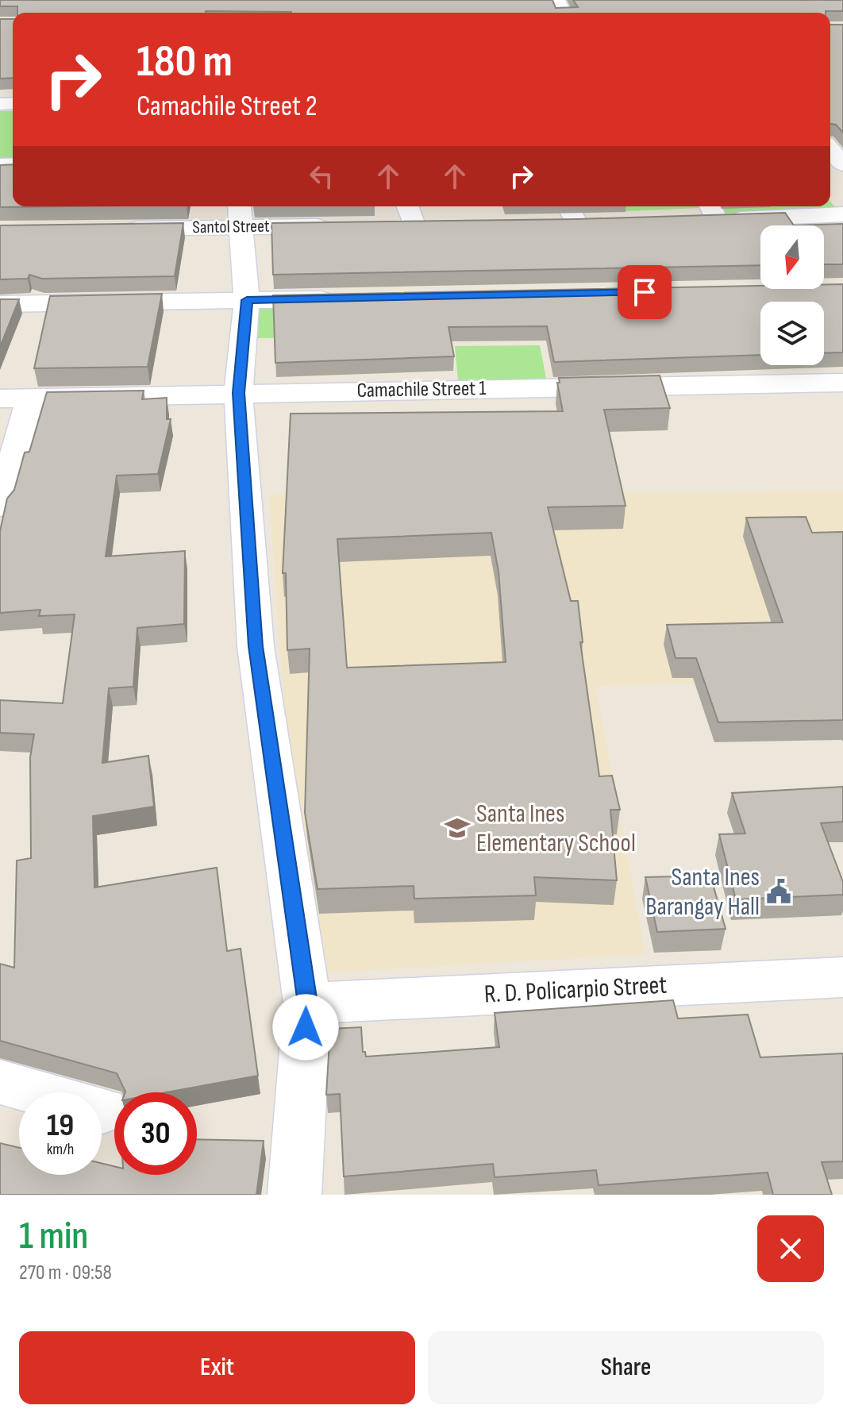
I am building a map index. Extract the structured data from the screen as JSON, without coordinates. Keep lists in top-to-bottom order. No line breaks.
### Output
{"streets":{"street":["Santol Street","Camachile Street 1","R. D. Policarpio Street"]},"places":{"school or university":["Santa Ines Elementary School"],"public building":["Santa Ines Barangay Hall"]},"north":"bottom","page":{"turn":["180 m","Camachile Street 2"],"speed":"19 km/h","limit":"30","heading":["1 min","270 m · 09:58"],"buttons":["Exit","Share"]}}
